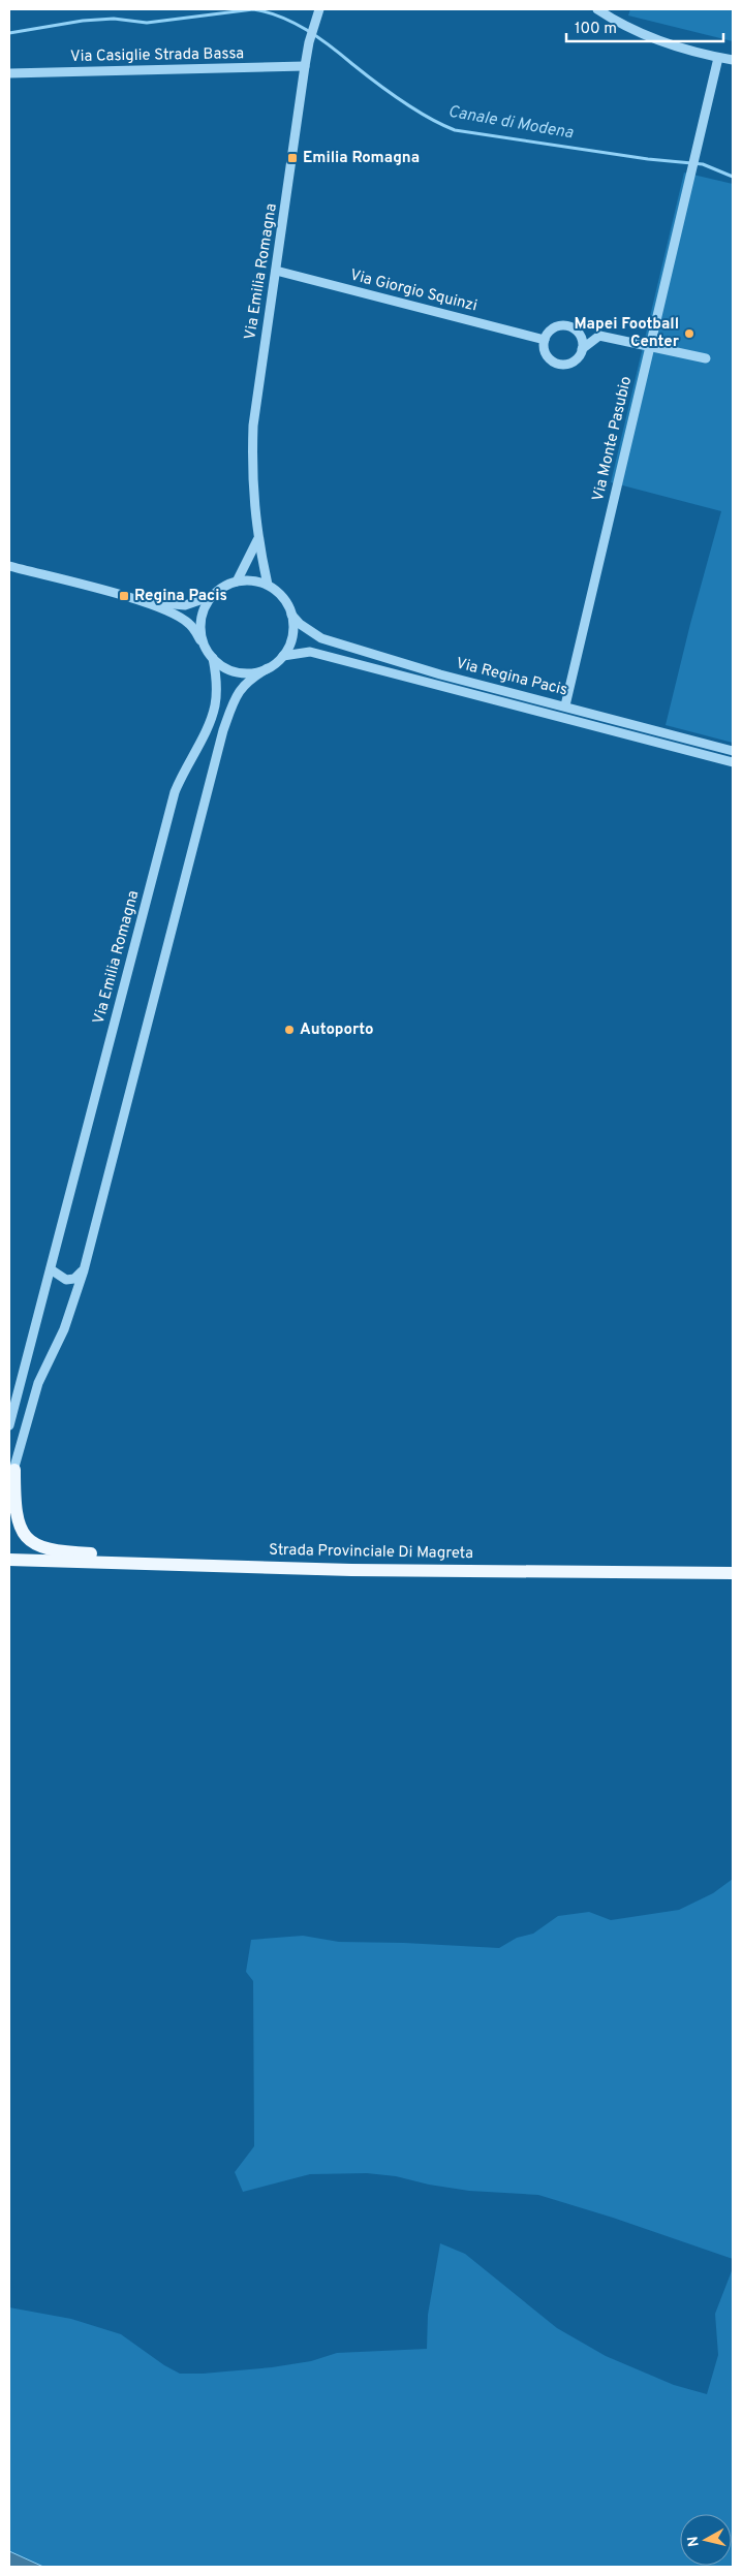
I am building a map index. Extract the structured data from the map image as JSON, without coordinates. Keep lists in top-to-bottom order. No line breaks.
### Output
{"streets":{"main road":["Strada Provinciale Di Magreta"],"street":["Via Casiglie Strada Bassa","Via Emilia Romagna","Via Giorgio Squinzi","Via Monte Pasubio","Via Regina Pacis"]},"crossings":[["Via Casiglie Strada Bassa","Via Emilia Romagna"],["Via Emilia Romagna","Via Giorgio Squinzi"],["Via Emilia Romagna","Via Regina Pacis"],["Via Monte Pasubio","Via Regina Pacis"]],"water":["Canale di Modena"],"places":{"transit":["Emilia Romagna","Regina Pacis"],"other":["Mapei Football Center","Autoporto"]},"scale_bar":"100 m","north":"left"}
